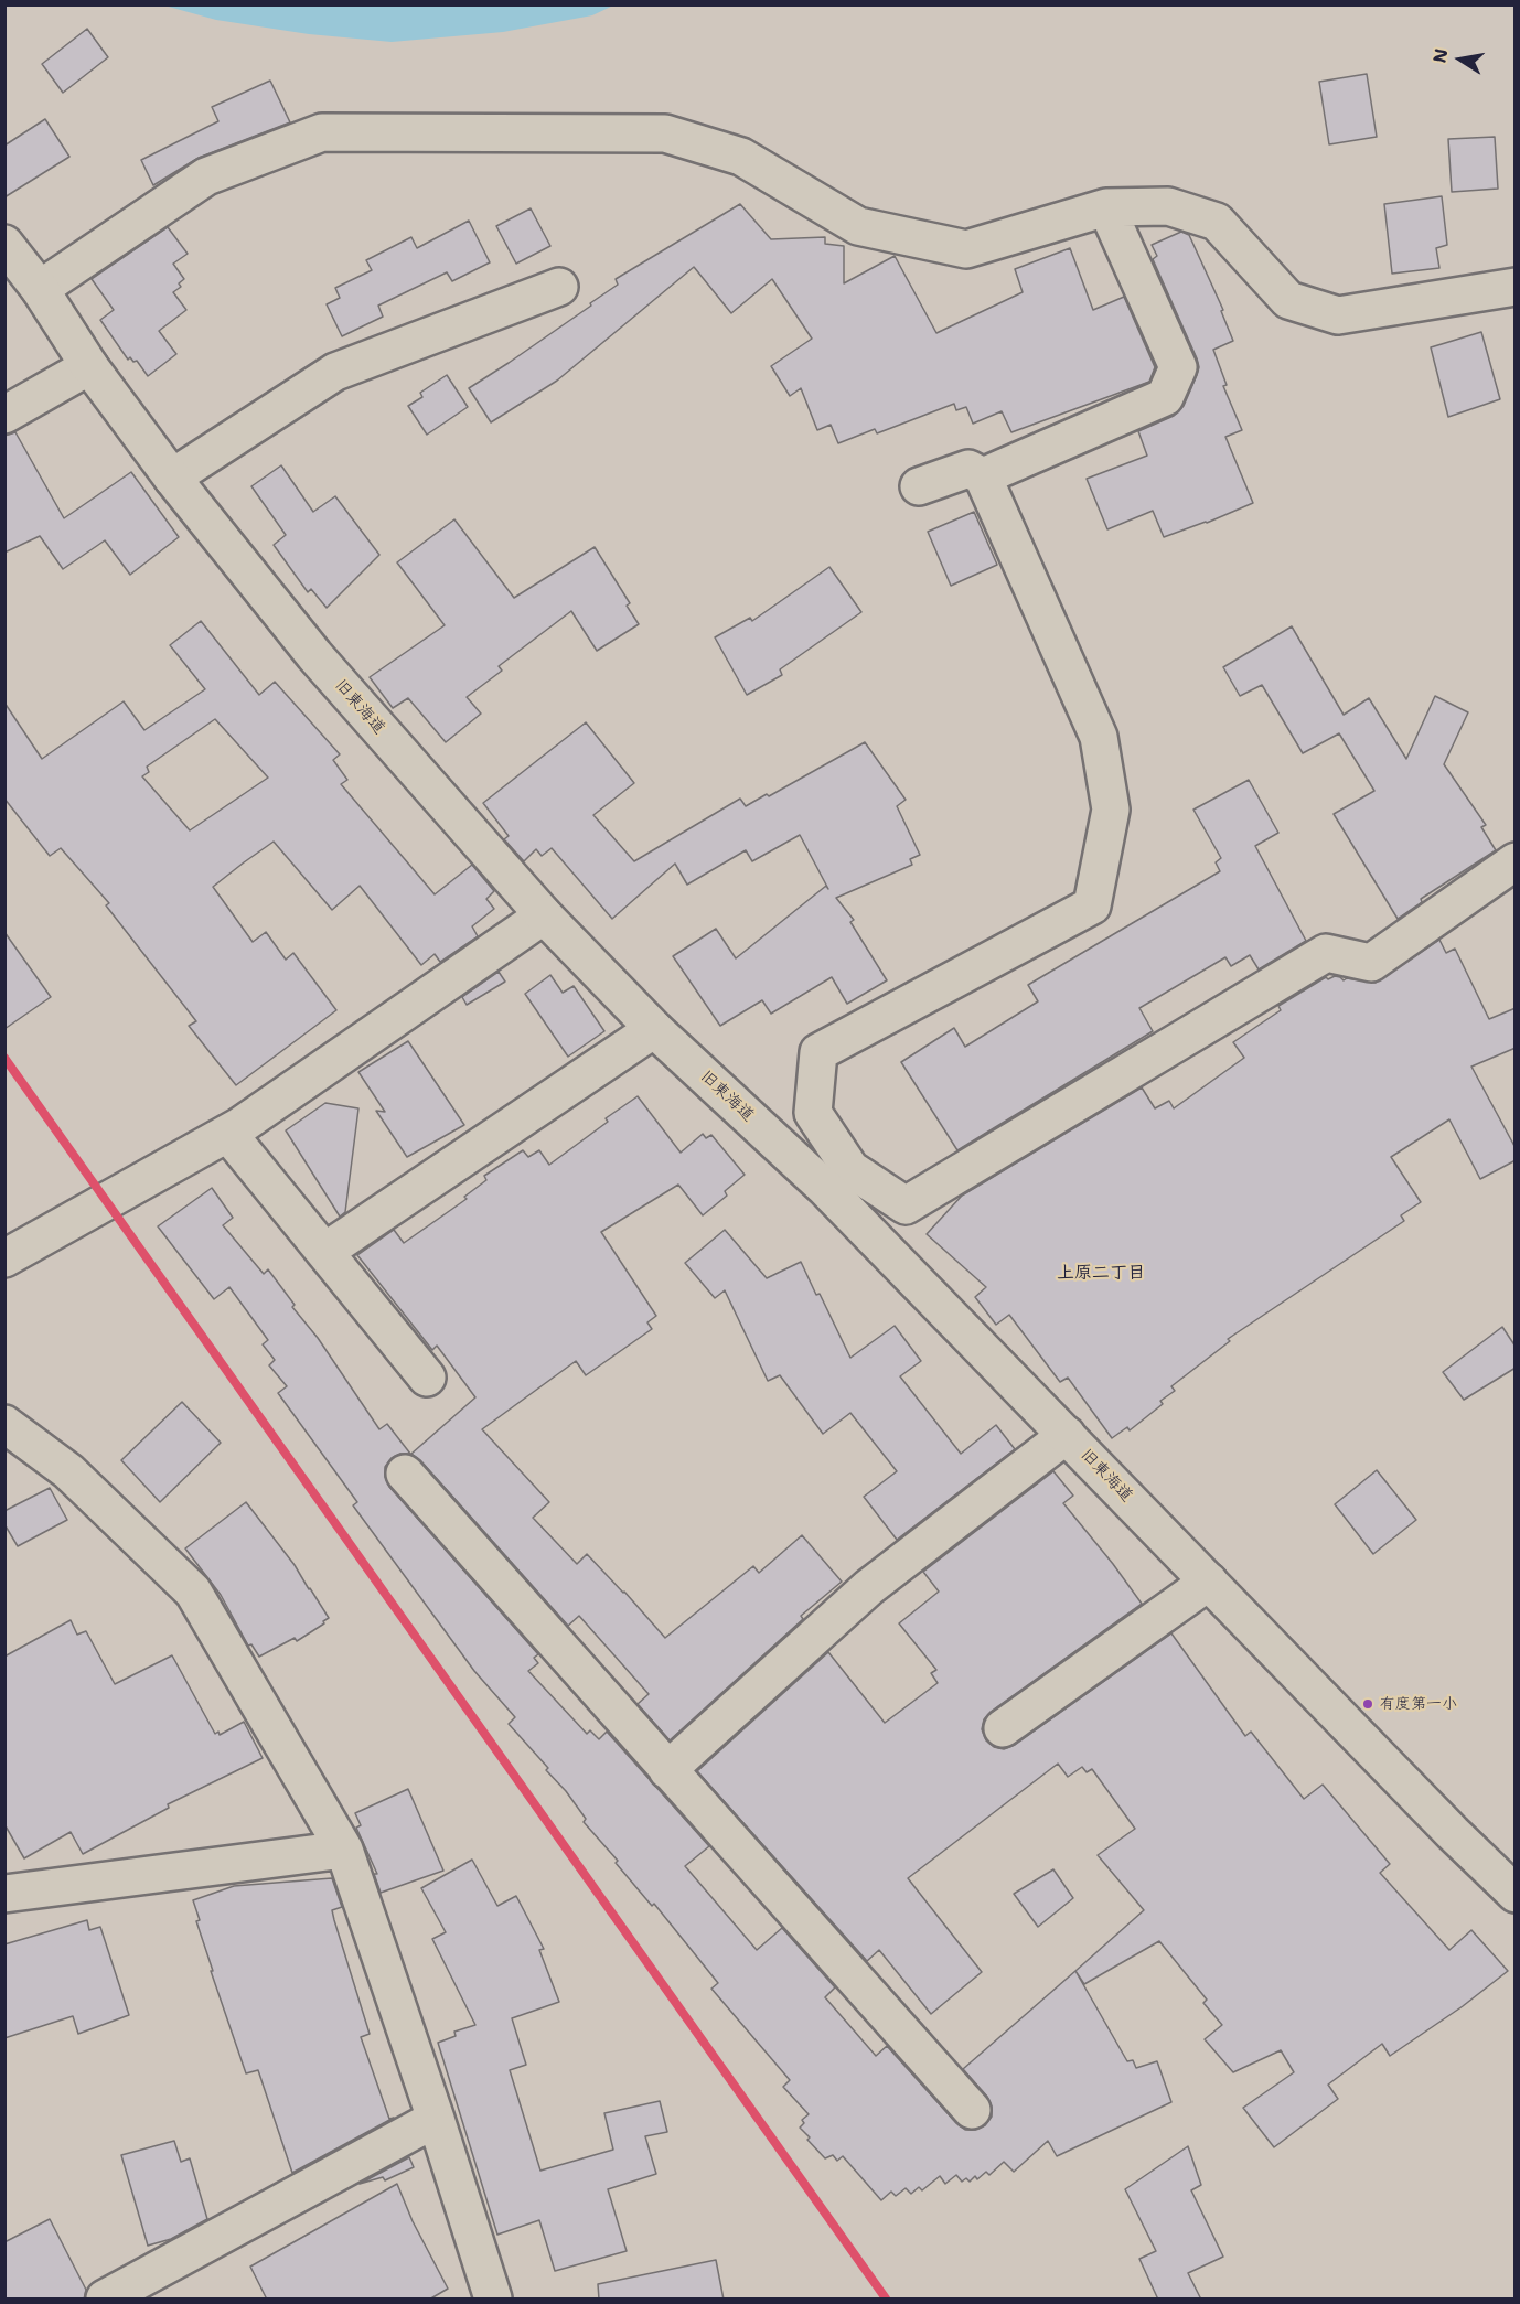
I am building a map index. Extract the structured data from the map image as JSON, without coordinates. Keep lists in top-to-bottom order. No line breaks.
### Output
{"streets":{"street":["旧東海道"]},"districts":["上原二丁目"],"places":["有度第一小"],"north":"left"}
